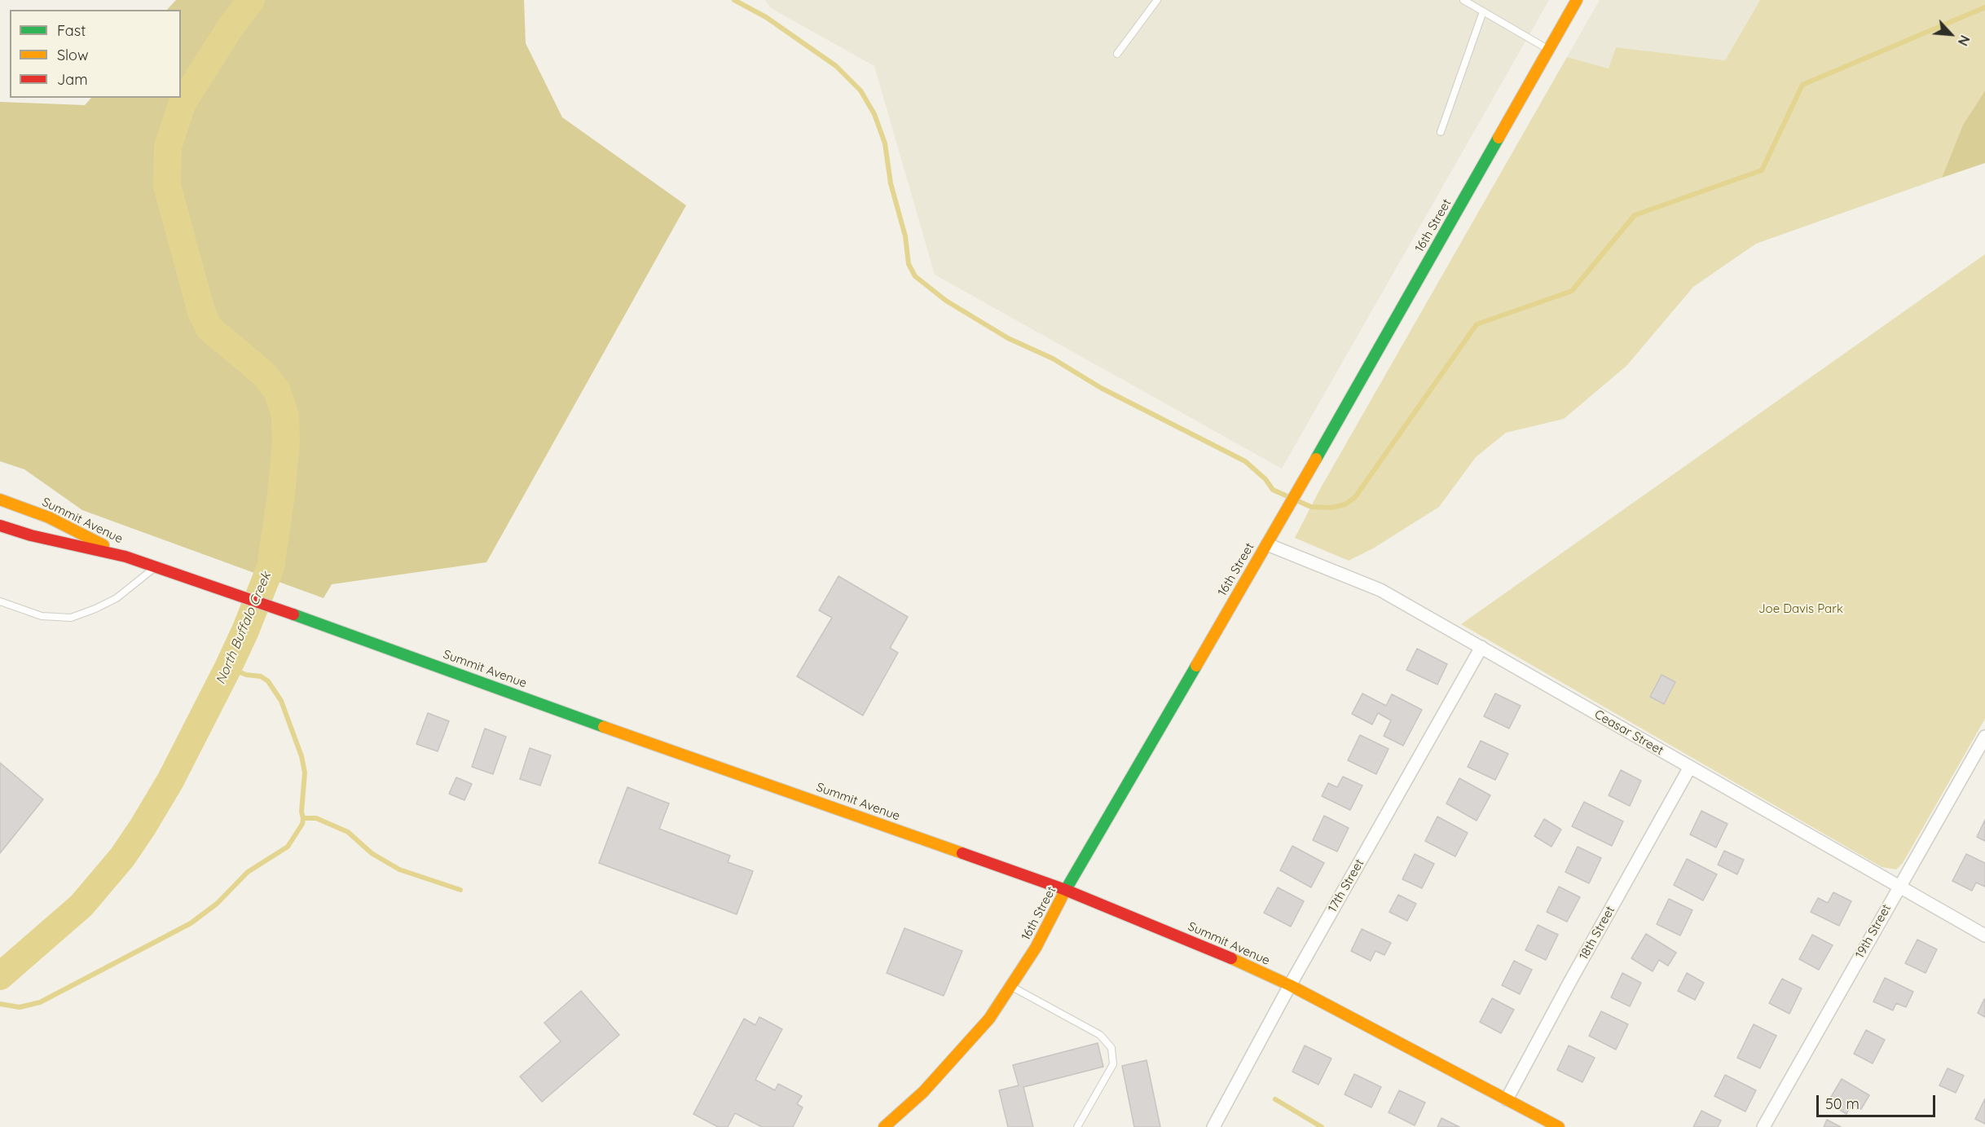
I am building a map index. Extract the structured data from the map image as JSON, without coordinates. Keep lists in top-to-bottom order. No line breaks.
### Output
{"streets":{"main road":["16th Street","Summit Avenue"],"street":["Ceasar Street","17th Street","19th Street","18th Street"]},"crossings":[["16th Street","Summit Avenue"],["16th Street","Ceasar Street"],["Summit Avenue","17th Street"],["Summit Avenue","18th Street"],["Ceasar Street","17th Street"],["Ceasar Street","19th Street"],["Ceasar Street","18th Street"]],"water":["North Buffalo Creek"],"parks":["Joe Davis Park"],"legend":["Fast","Slow","Jam"],"scale_bar":"50 m","north":"bottom right"}
